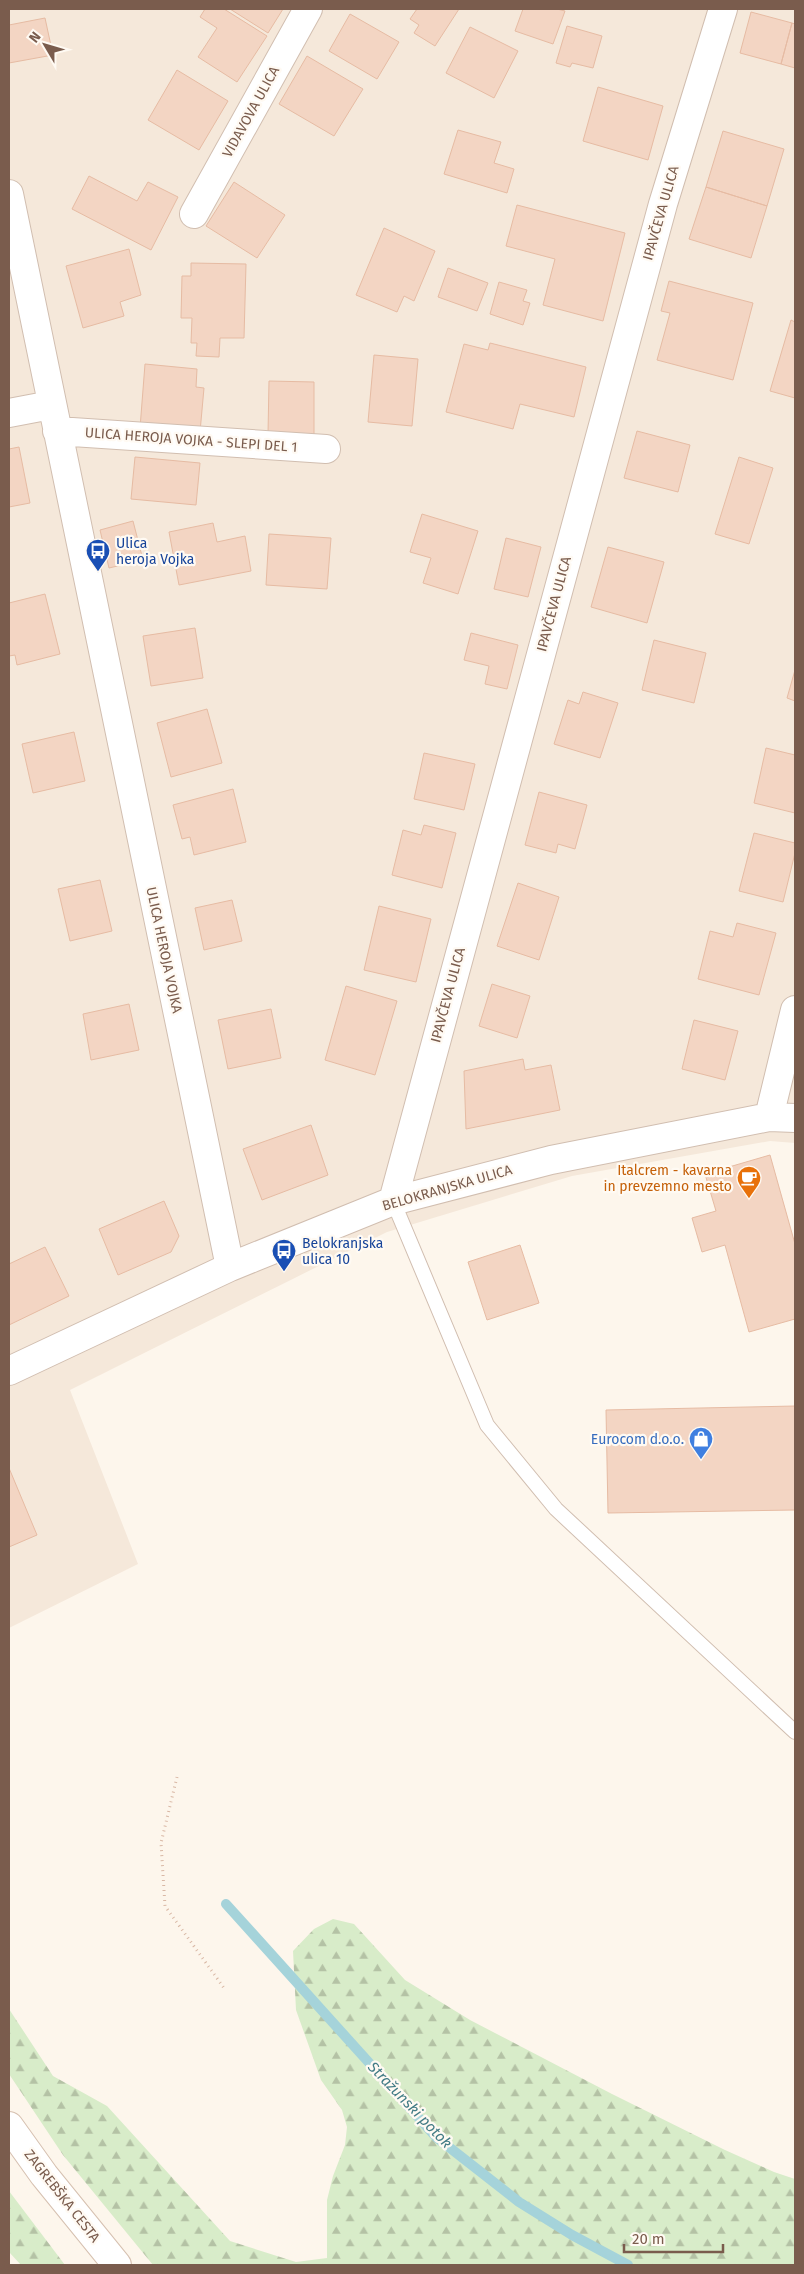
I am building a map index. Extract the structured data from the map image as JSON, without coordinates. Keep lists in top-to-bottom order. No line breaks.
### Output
{"streets":{"street":["VIDAVOVA ULICA","IPAVČEVA ULICA","ULICA HEROJA VOJKA - SLEPI DEL 1","ULICA HEROJA VOJKA","BELOKRANJSKA ULICA","ZAGREBŠKA CESTA"]},"crossings":[["IPAVČEVA ULICA","BELOKRANJSKA ULICA"],["ULICA HEROJA VOJKA - SLEPI DEL 1","ULICA HEROJA VOJKA"],["ULICA HEROJA VOJKA","BELOKRANJSKA ULICA"]],"water":["Stražunski potok"],"places":{"bus stop":["Ulica heroja Vojka","Belokranjska ulica 10"],"cafe":["Italcrem - kavarna in prevzemno mesto"],"shop":["Eurocom d.o.o."]},"scale_bar":"20 m","north":"top left"}
